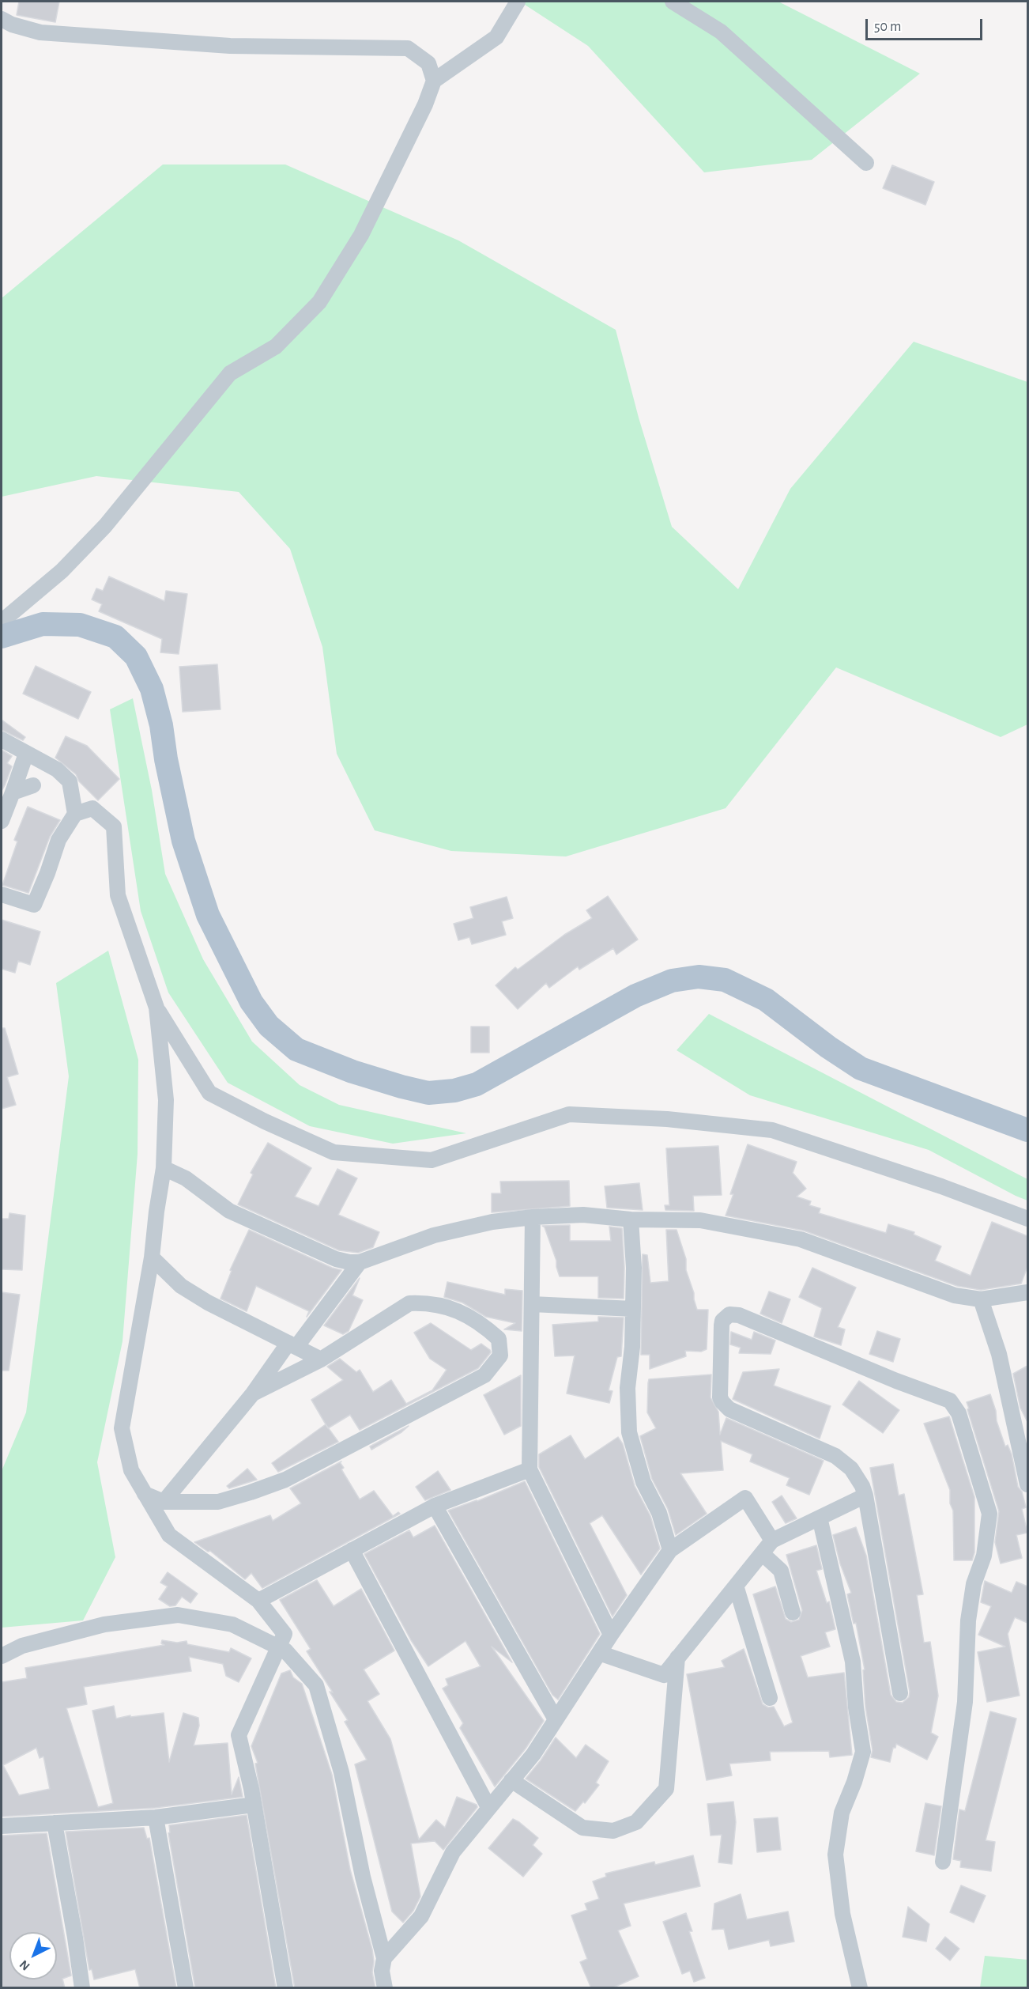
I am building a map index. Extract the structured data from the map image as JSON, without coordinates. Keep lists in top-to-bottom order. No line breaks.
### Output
{"scale_bar":"50 m","north":"bottom left"}
